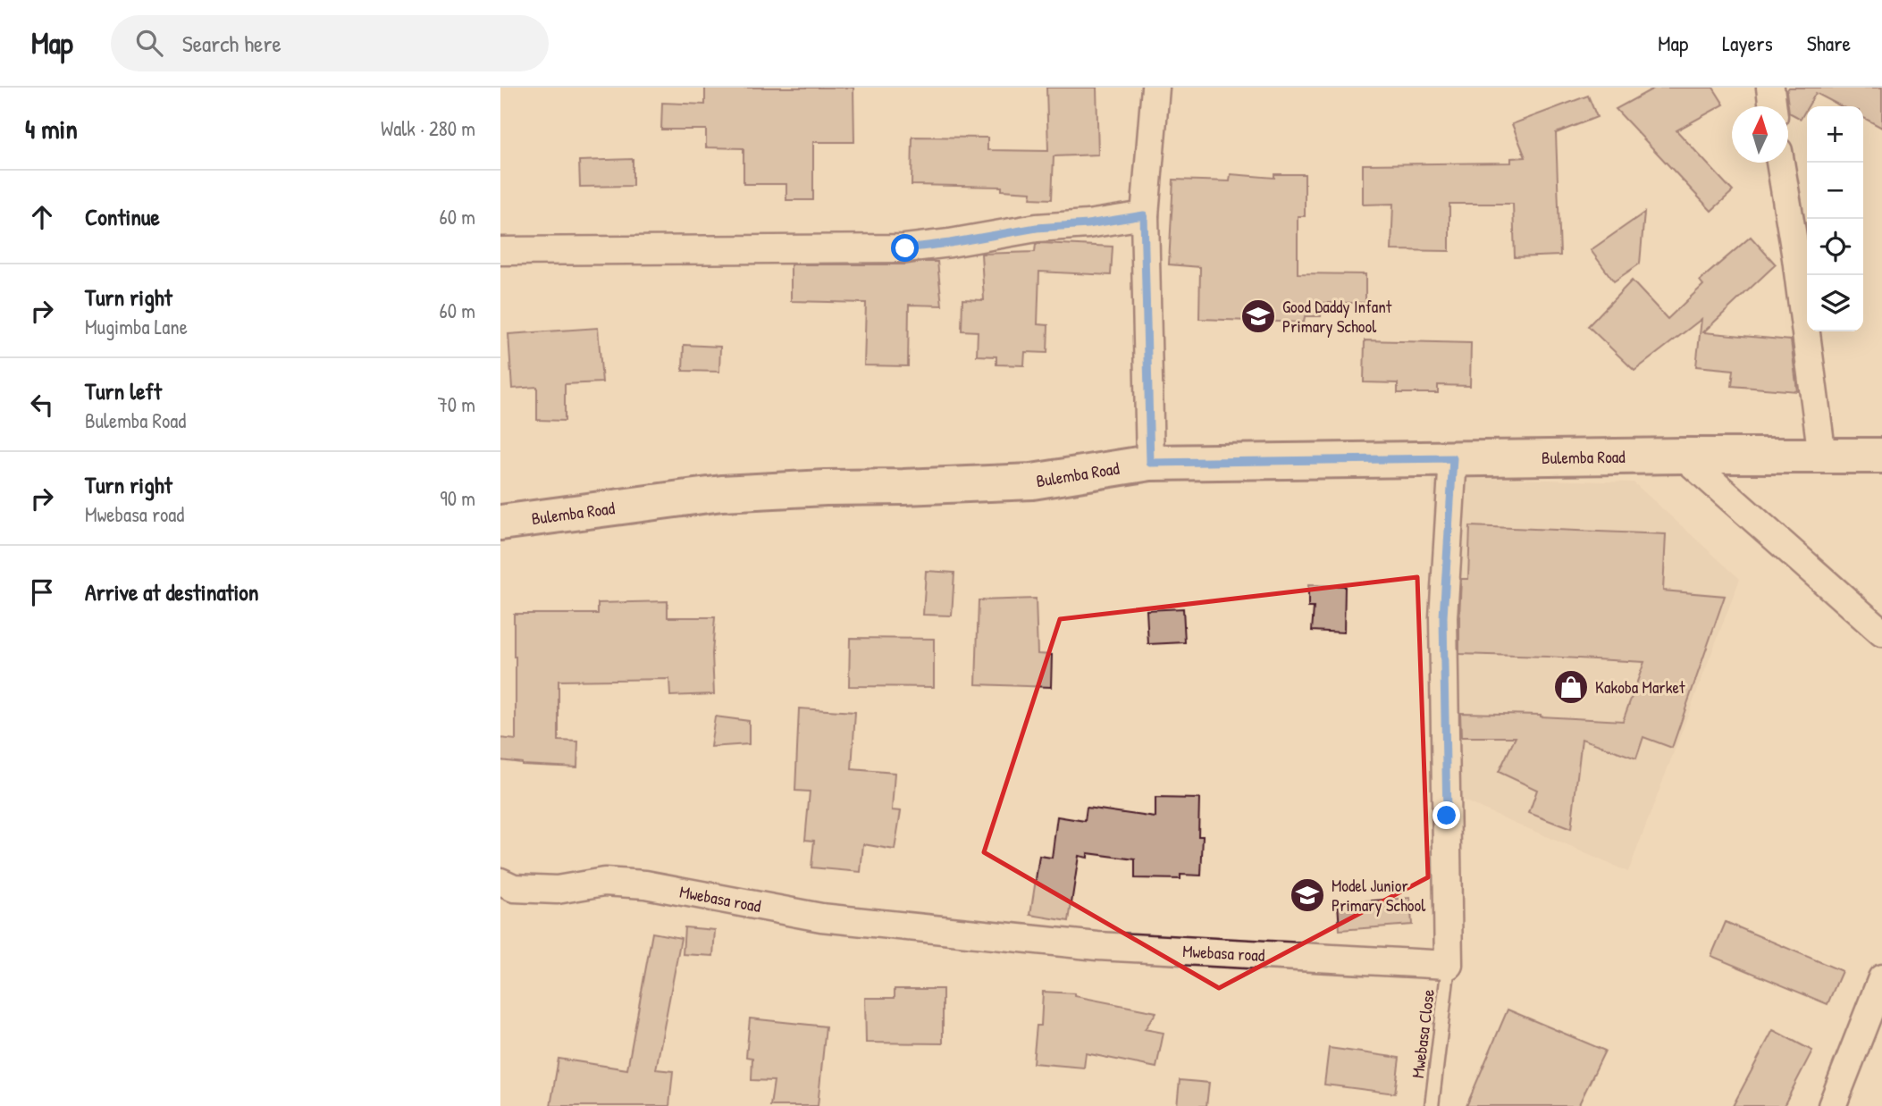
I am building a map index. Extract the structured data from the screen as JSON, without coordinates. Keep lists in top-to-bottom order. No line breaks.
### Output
{"streets":{"main road":["Bulemba Road"],"street":["Mwebasa road"],"lane":["Mwebasa Close"]},"crossings":[["Mwebasa road","Mwebasa Close"]],"places":{"school or university":["Good Daddy Infant Primary School","Model Junior Primary School"],"shop":["Kakoba Market"]},"north":"top","page":{"header":"Map","search":"Search here","nav":["Map","Layers","Share"],"heading":["4 min","Walk · 280 m"],"map_buttons":["+","−"],"list":[["Continue","60 m"],["Turn right","Mugimba Lane","60 m"],["Turn left","Bulemba Road","70 m"],["Turn right","Mwebasa road","90 m"],"Arrive at destination"]}}
